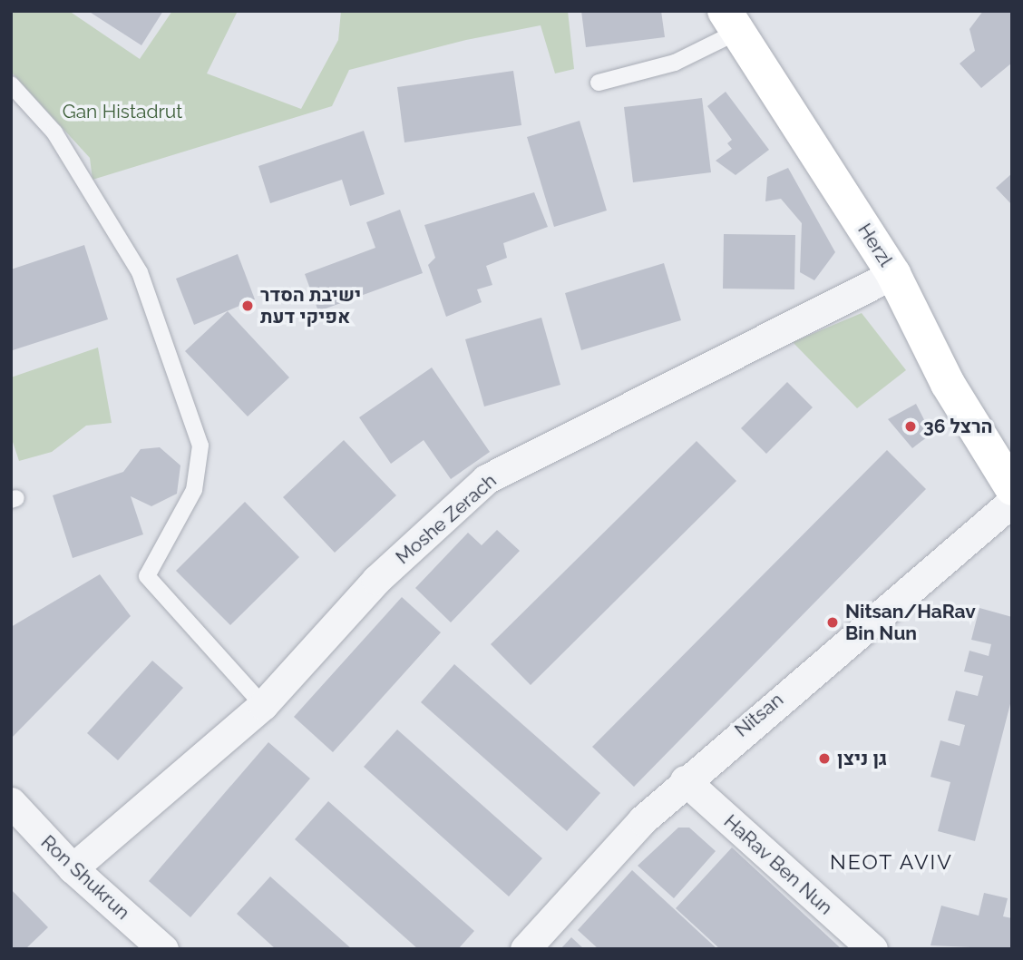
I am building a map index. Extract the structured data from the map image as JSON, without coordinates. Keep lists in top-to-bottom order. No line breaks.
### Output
{"streets":{"street":["Herzl","Moshe Zerach","Nitsan","HaRav Ben Nun","Ron Shukrun"]},"crossings":[["Herzl","Moshe Zerach"],["Moshe Zerach","Ron Shukrun"],["Nitsan","HaRav Ben Nun"]],"districts":["NEOT AVIV"],"parks":["Gan Histadrut"],"places":["ישיבת הסדר אפיקי דעת","הרצל 36","Nitsan/HaRav Bin Nun","גן ניצן"]}
